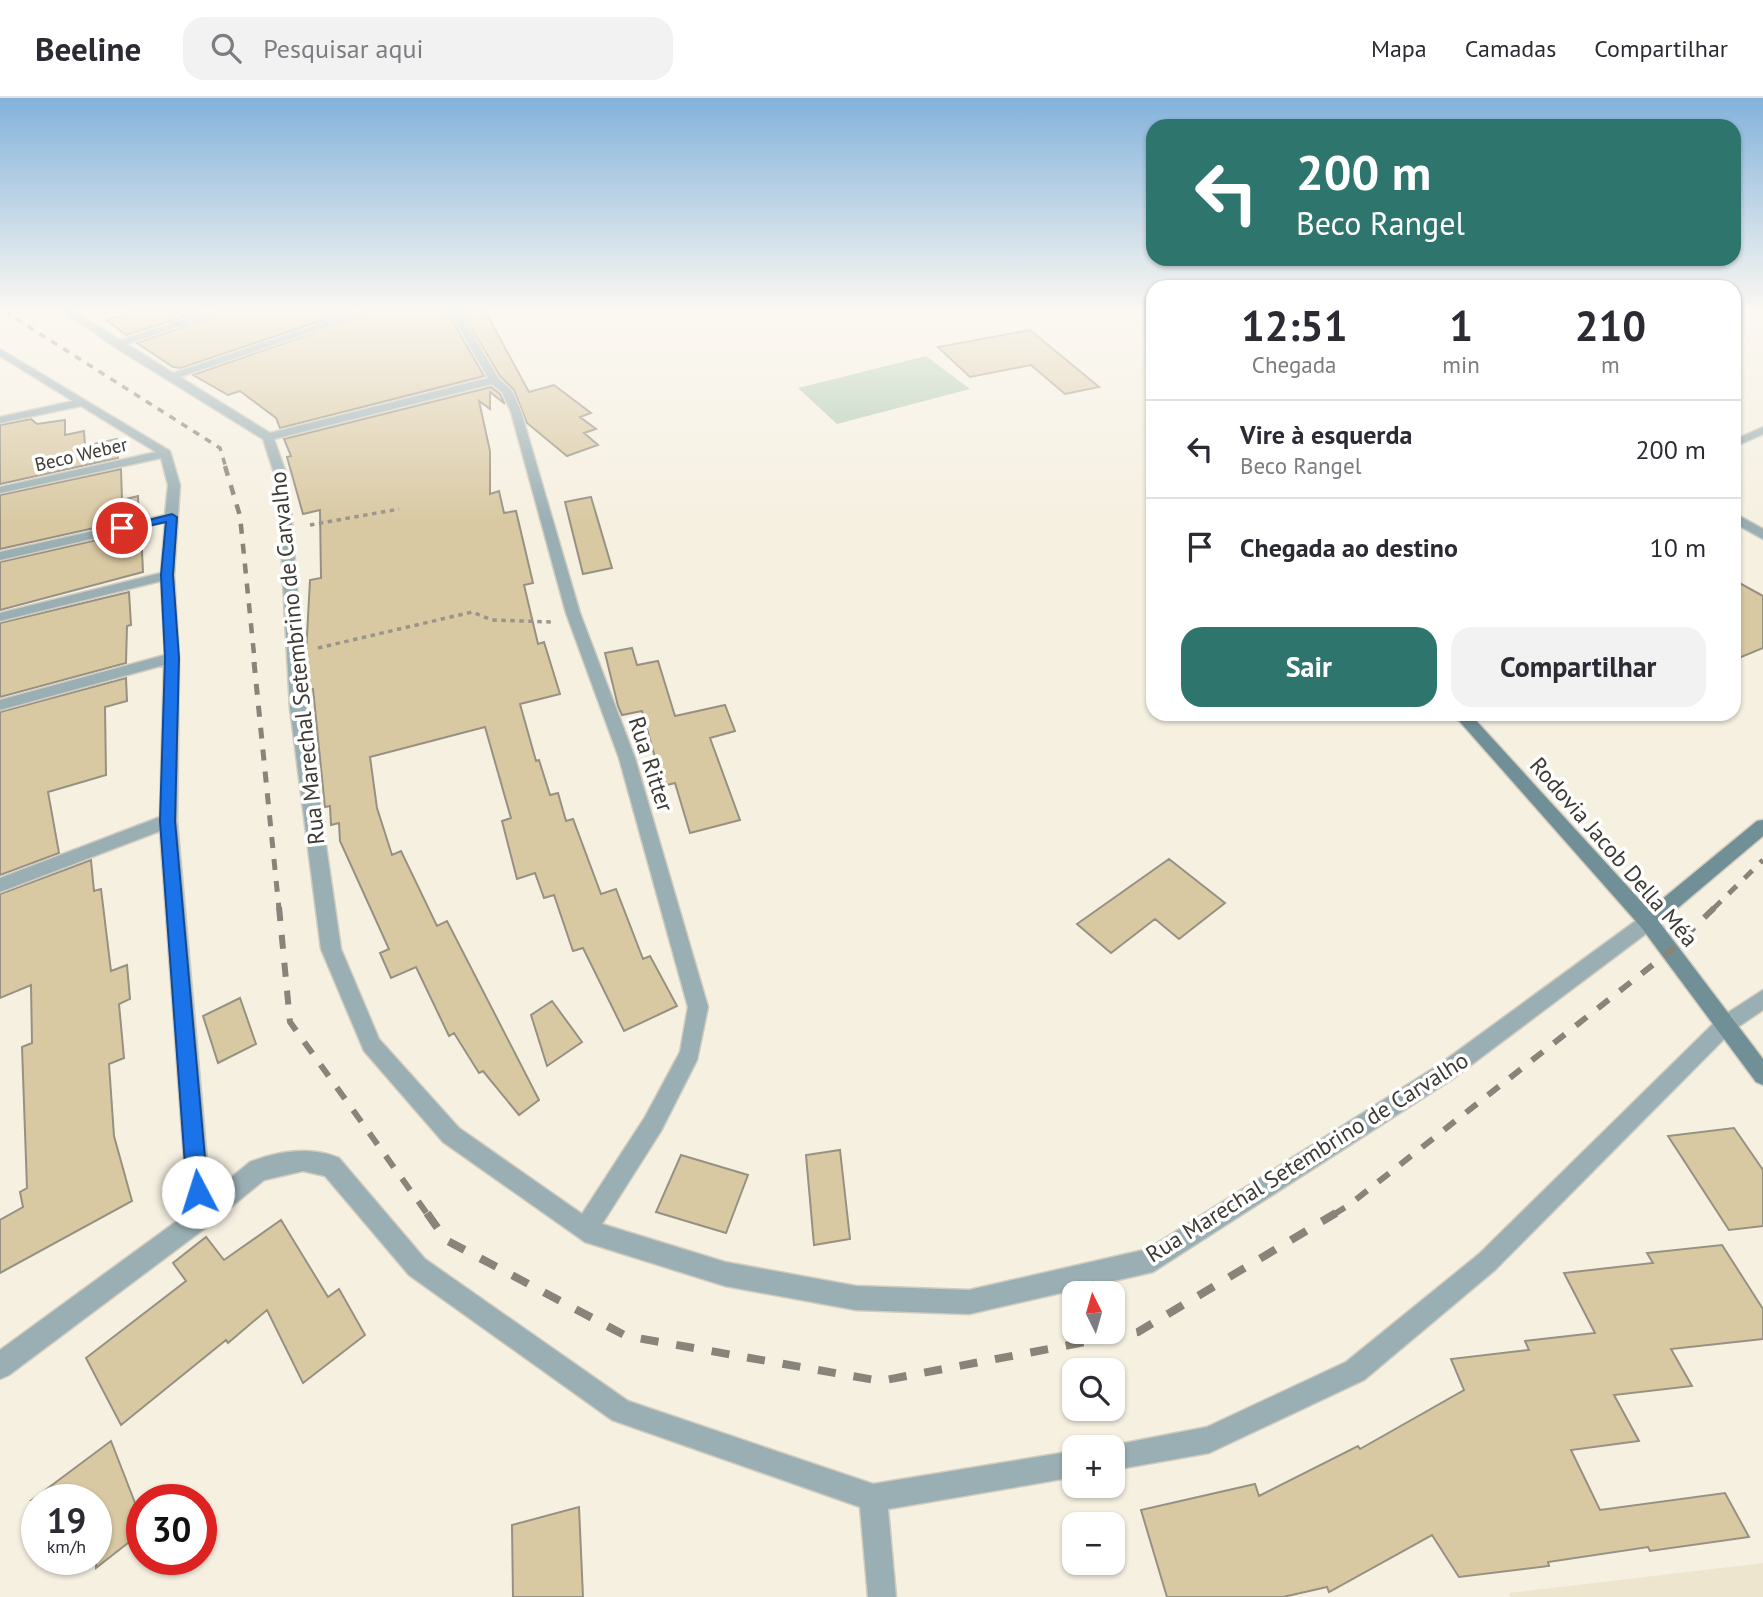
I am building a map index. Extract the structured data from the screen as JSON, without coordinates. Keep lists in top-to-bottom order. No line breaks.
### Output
{"streets":{"street":["Beco Weber","Rua Marechal Setembrino de Carvalho","Rua Ritter","Rodovia Jacob Della Méa"]},"crossings":[["Rua Marechal Setembrino de Carvalho","Rua Ritter"],["Rua Marechal Setembrino de Carvalho","Rodovia Jacob Della Méa"]],"north":"top","page":{"header":"Beeline","search":"Pesquisar aqui","nav":["Mapa","Camadas","Compartilhar"],"turn":["200 m","Beco Rangel"],"eta":["12:51","Chegada","1","min","210","m"],"list":[{"name":"Vire à esquerda","note":"Beco Rangel","value":"200 m"},{"name":"Chegada ao destino","value":"10 m"}],"buttons":["Sair","Compartilhar"],"map_buttons":["+","−"],"speed":"19 km/h","limit":"30"}}
